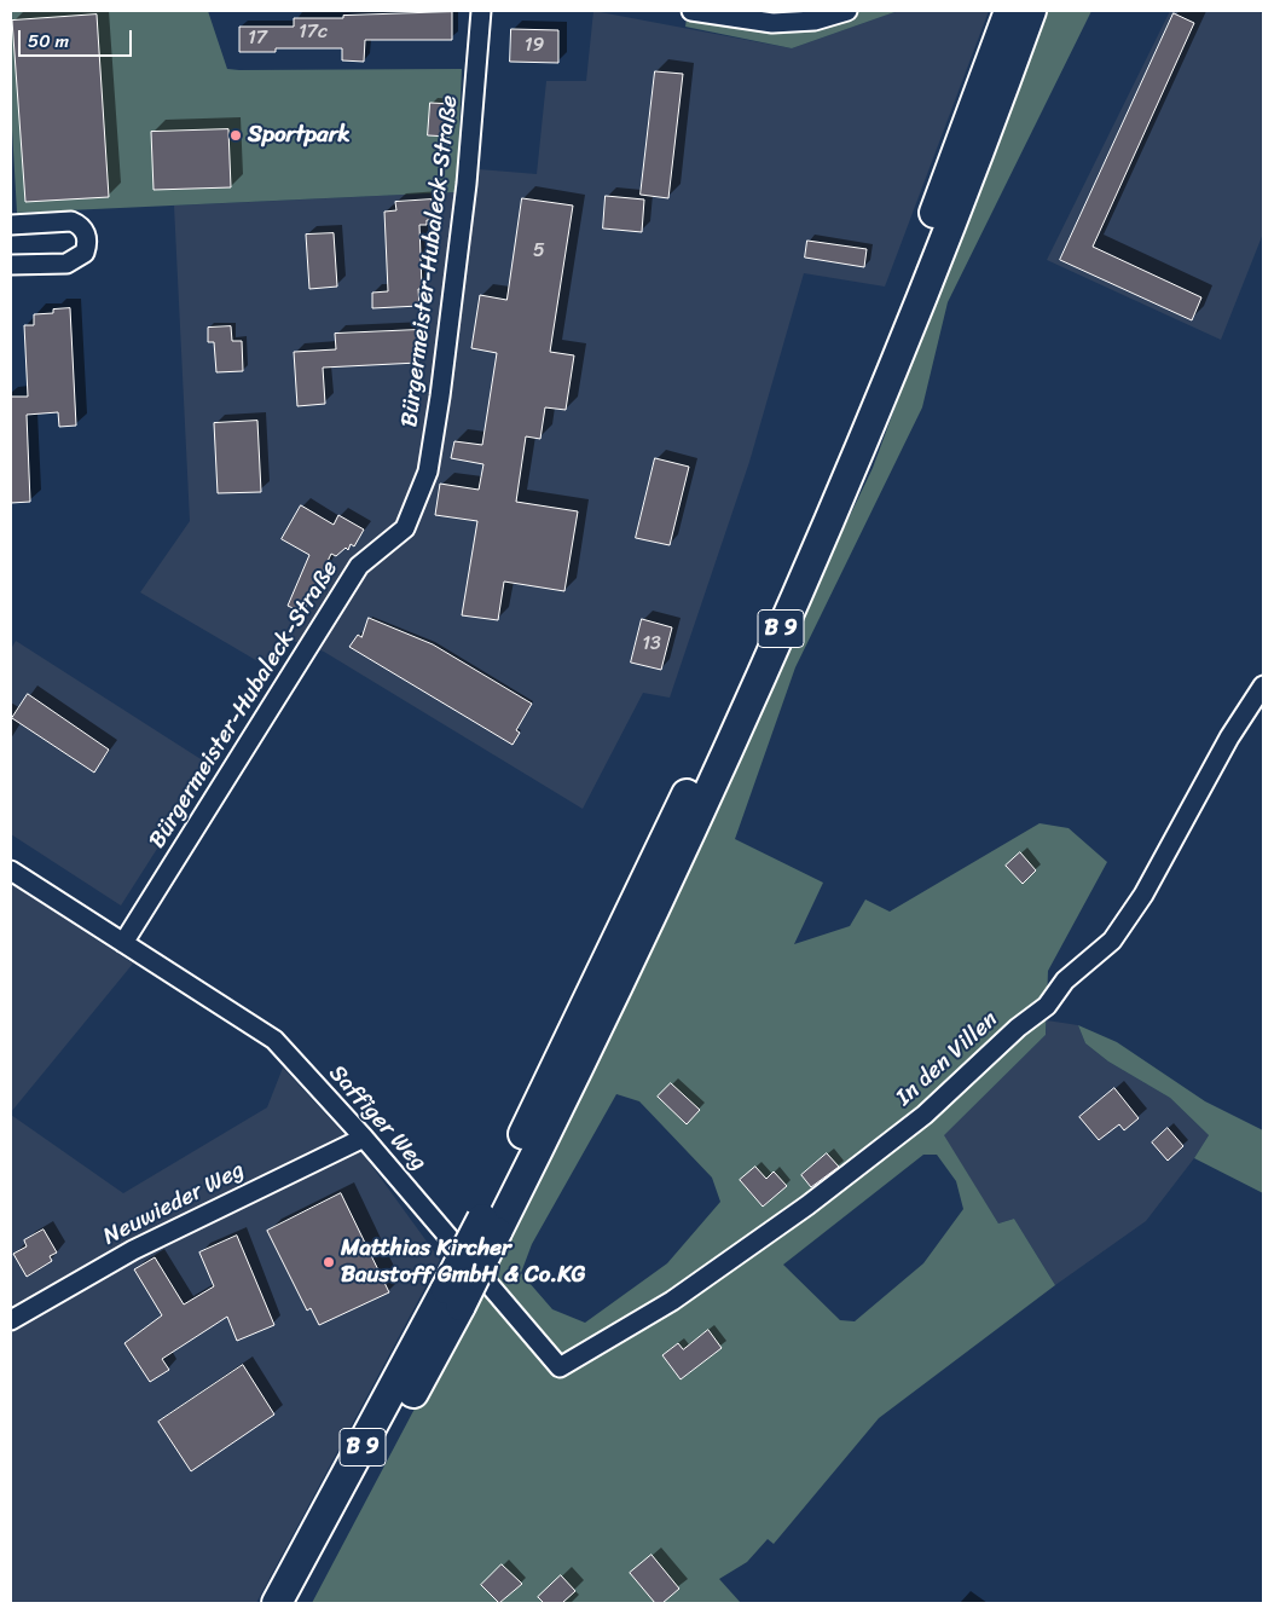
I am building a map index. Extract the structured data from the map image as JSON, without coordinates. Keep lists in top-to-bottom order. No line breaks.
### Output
{"streets":{"highway":["B 9"],"street":["Bürgermeister-Hubaleck-Straße","In den Villen","Saffiger Weg","Neuwieder Weg"]},"crossings":[["Bürgermeister-Hubaleck-Straße","Saffiger Weg"],["In den Villen","Saffiger Weg"],["Saffiger Weg","Neuwieder Weg"]],"places":["Sportpark","Matthias Kircher Baustoff GmbH & Co.KG"],"house_numbers":["17c","17","19","5","13"],"scale_bar":"50 m"}
